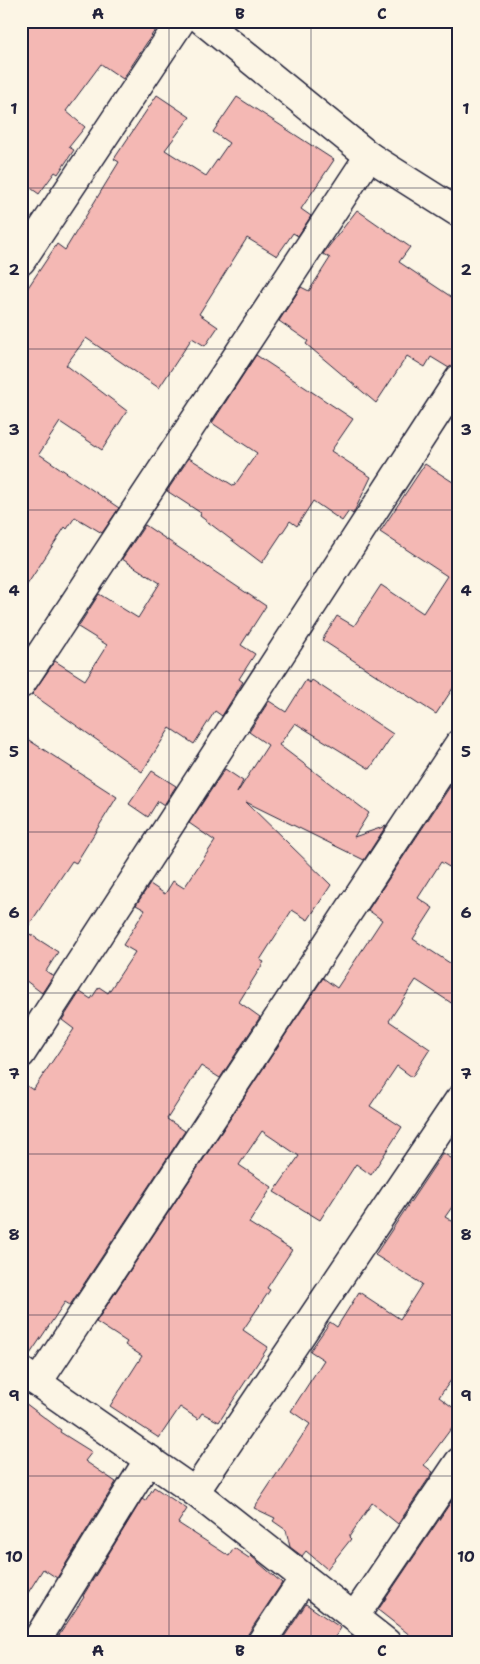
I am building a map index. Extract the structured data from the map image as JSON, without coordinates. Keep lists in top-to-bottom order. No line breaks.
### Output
{"grid":{"columns":["A","B","C"],"rows":["1","2","3","4","5","6","7","8","9","10"]}}
